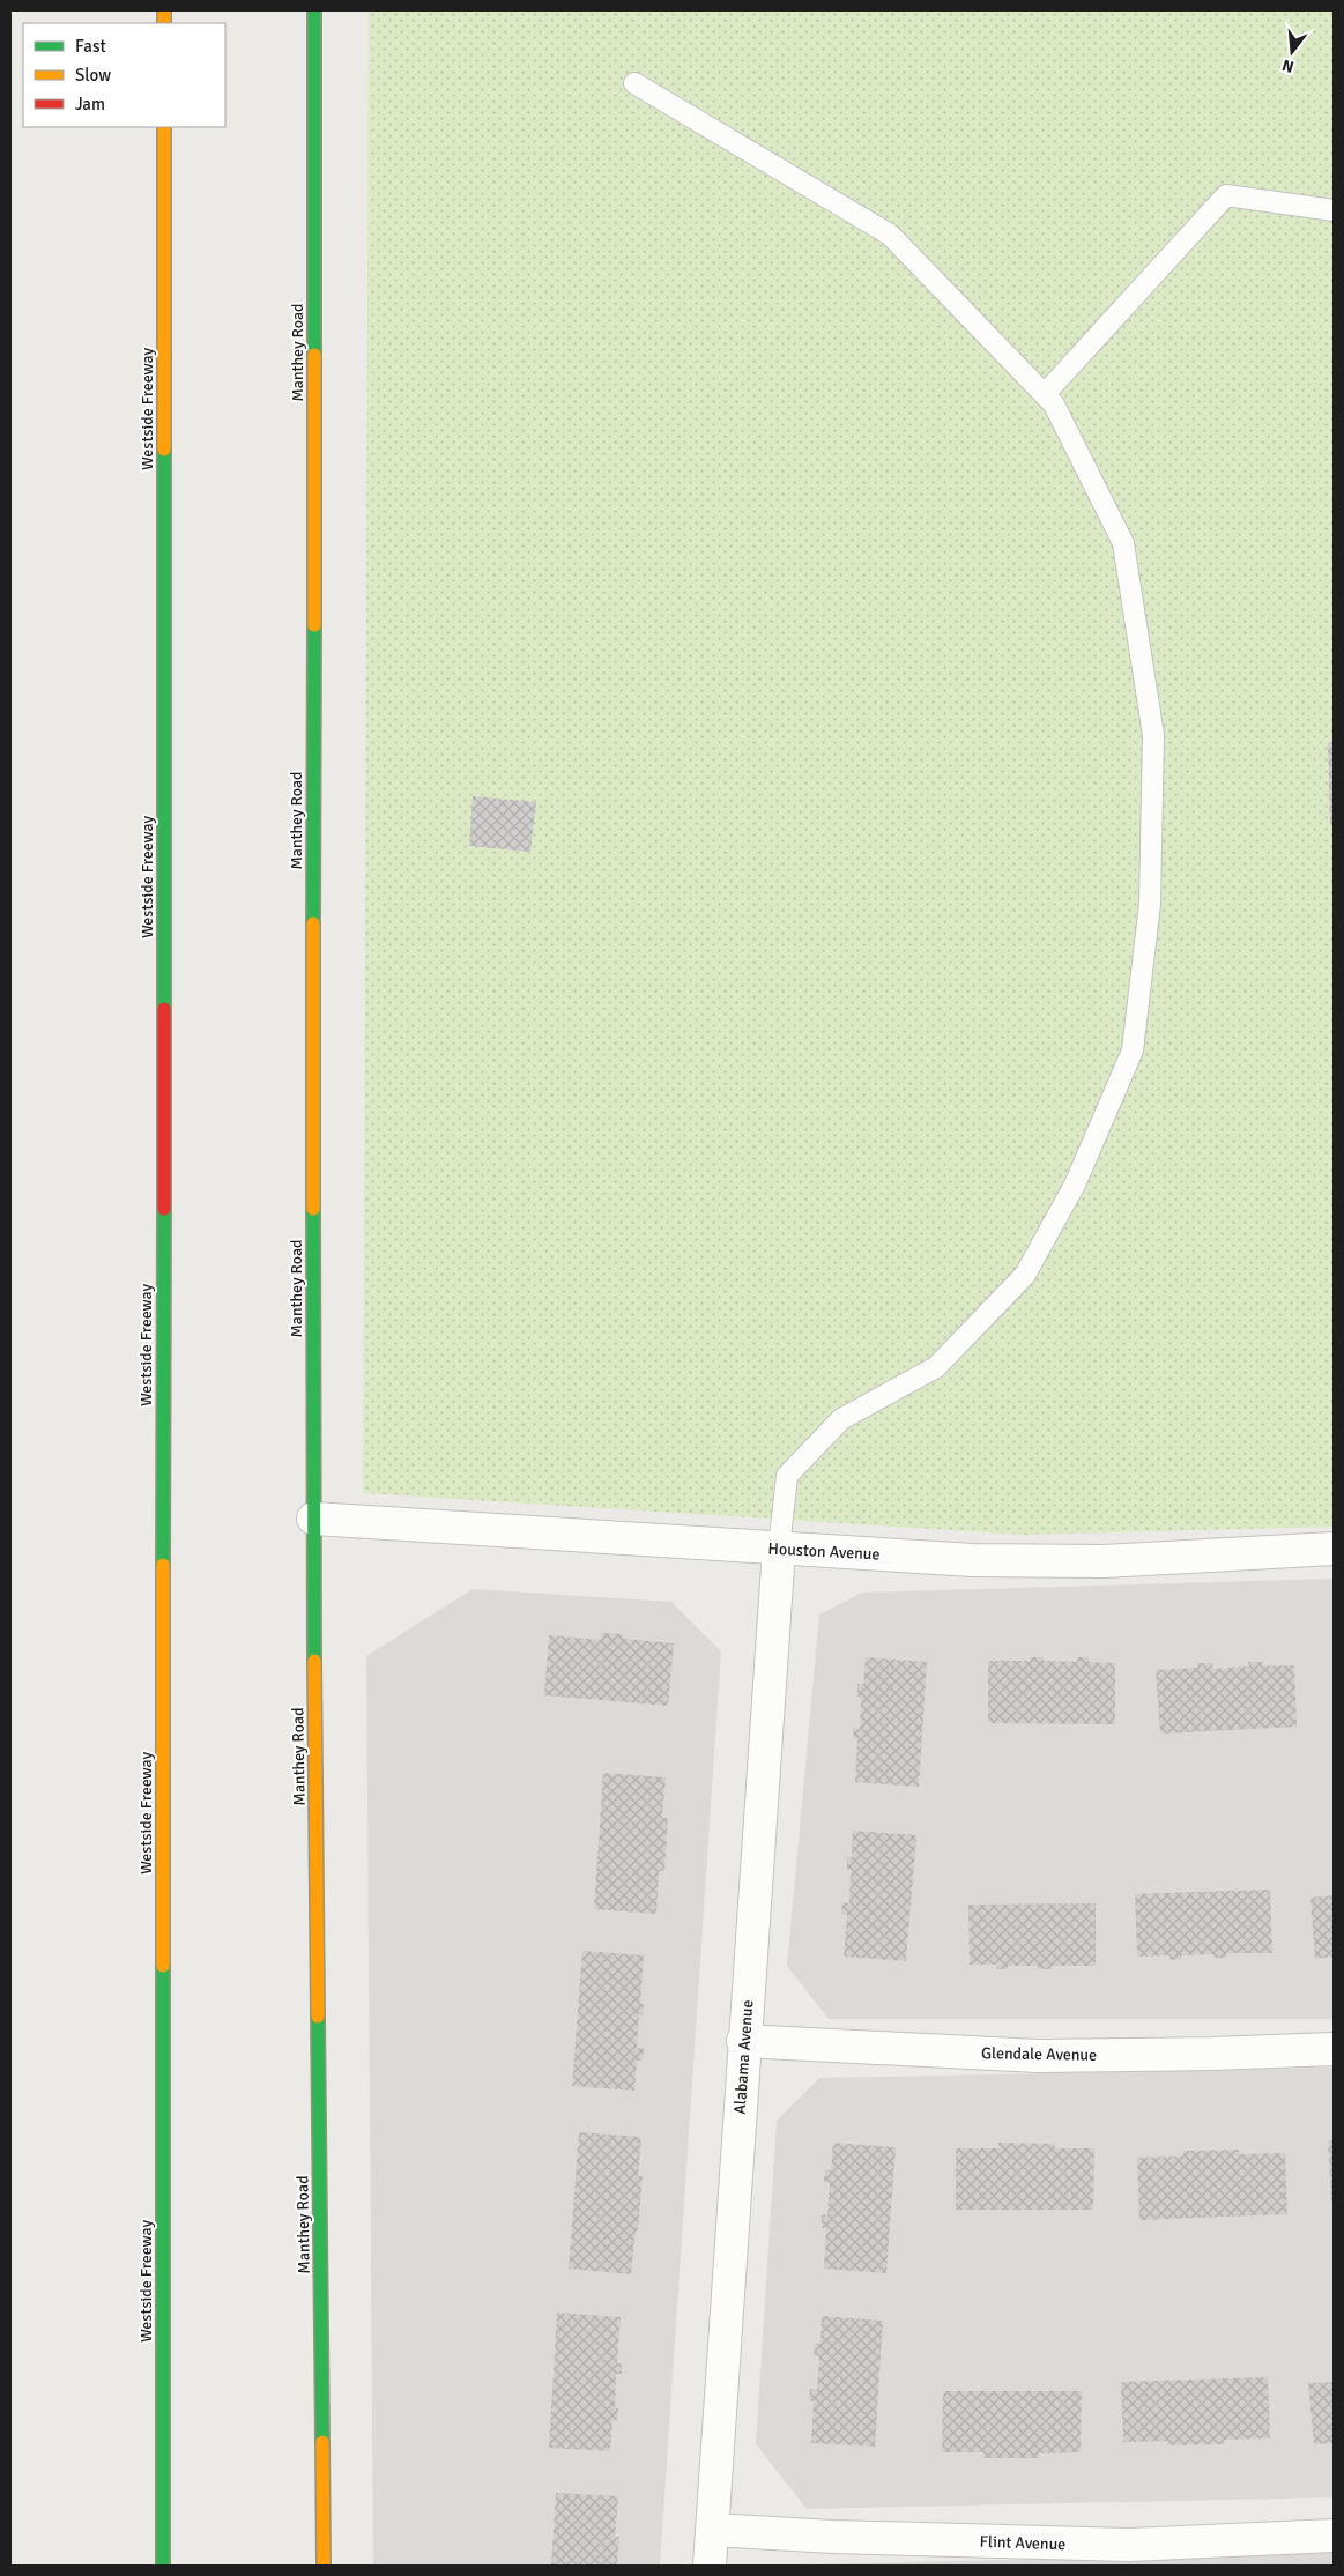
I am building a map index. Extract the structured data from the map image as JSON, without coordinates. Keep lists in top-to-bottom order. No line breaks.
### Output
{"streets":{"main road":["Manthey Road","Westside Freeway"],"street":["Houston Avenue","Glendale Avenue","Alabama Avenue","Flint Avenue"]},"crossings":[["Manthey Road","Houston Avenue"],["Houston Avenue","Alabama Avenue"],["Glendale Avenue","Alabama Avenue"],["Alabama Avenue","Flint Avenue"]],"legend":["Fast","Slow","Jam"],"north":"bottom"}
